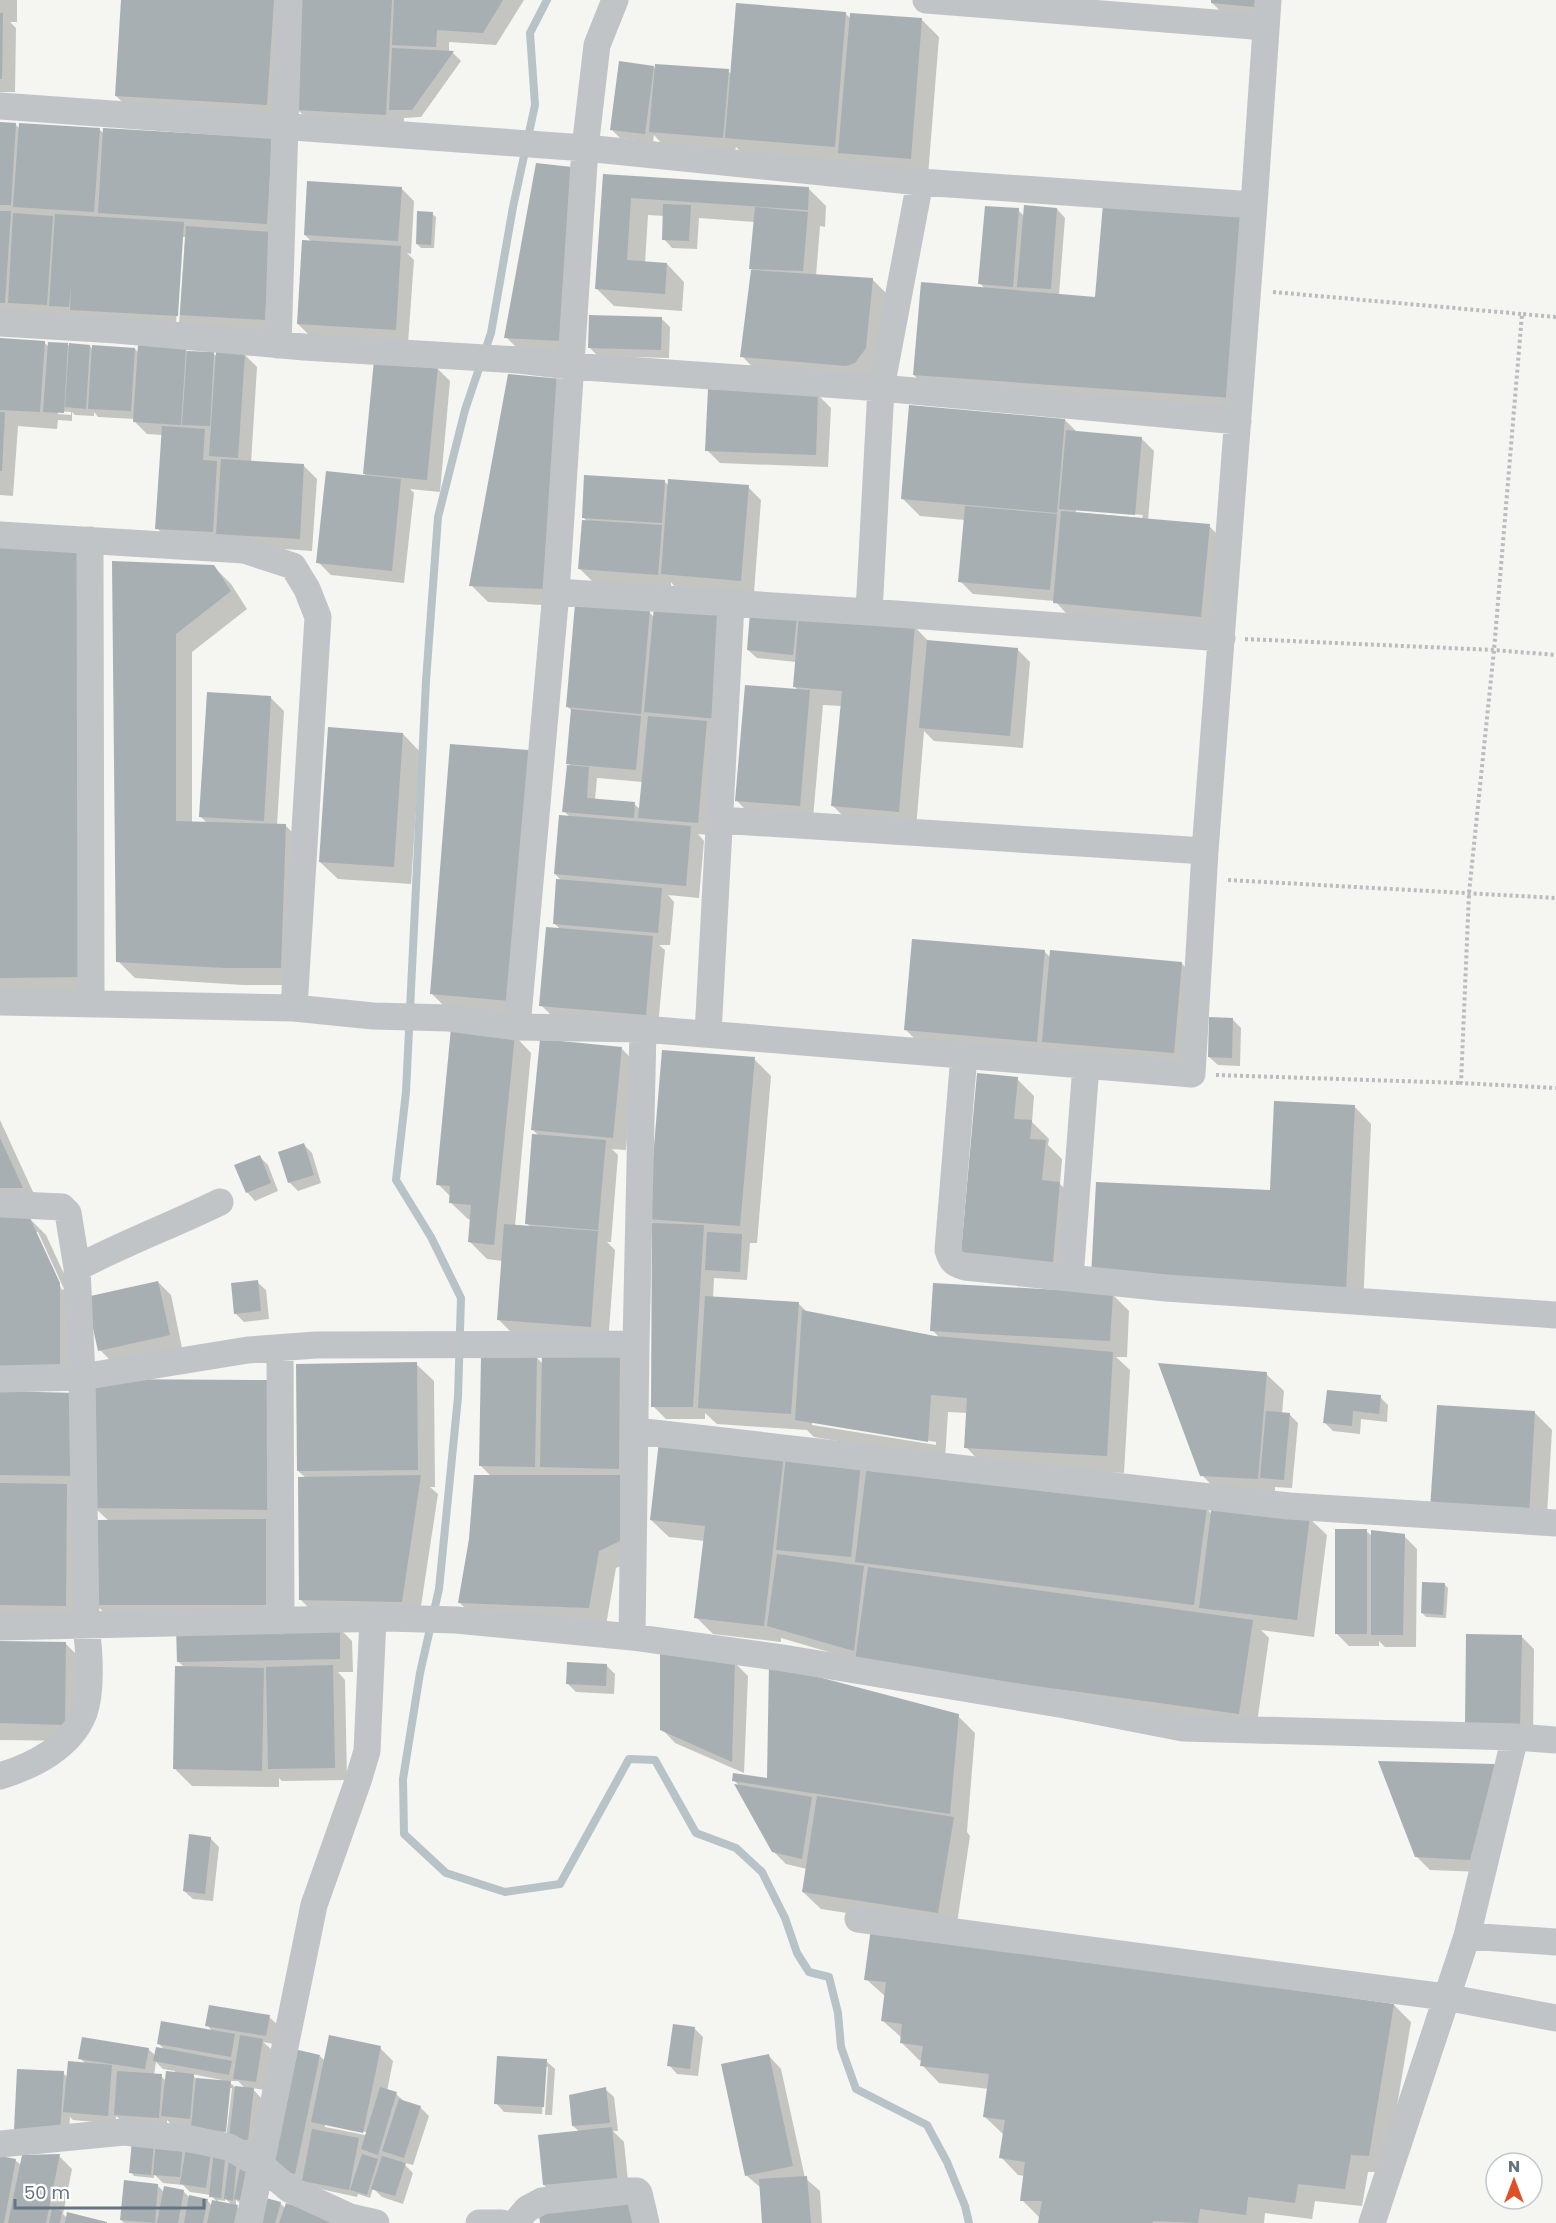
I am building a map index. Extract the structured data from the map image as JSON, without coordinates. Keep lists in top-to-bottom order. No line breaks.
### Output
{"scale_bar":"50 m","north":"top"}
